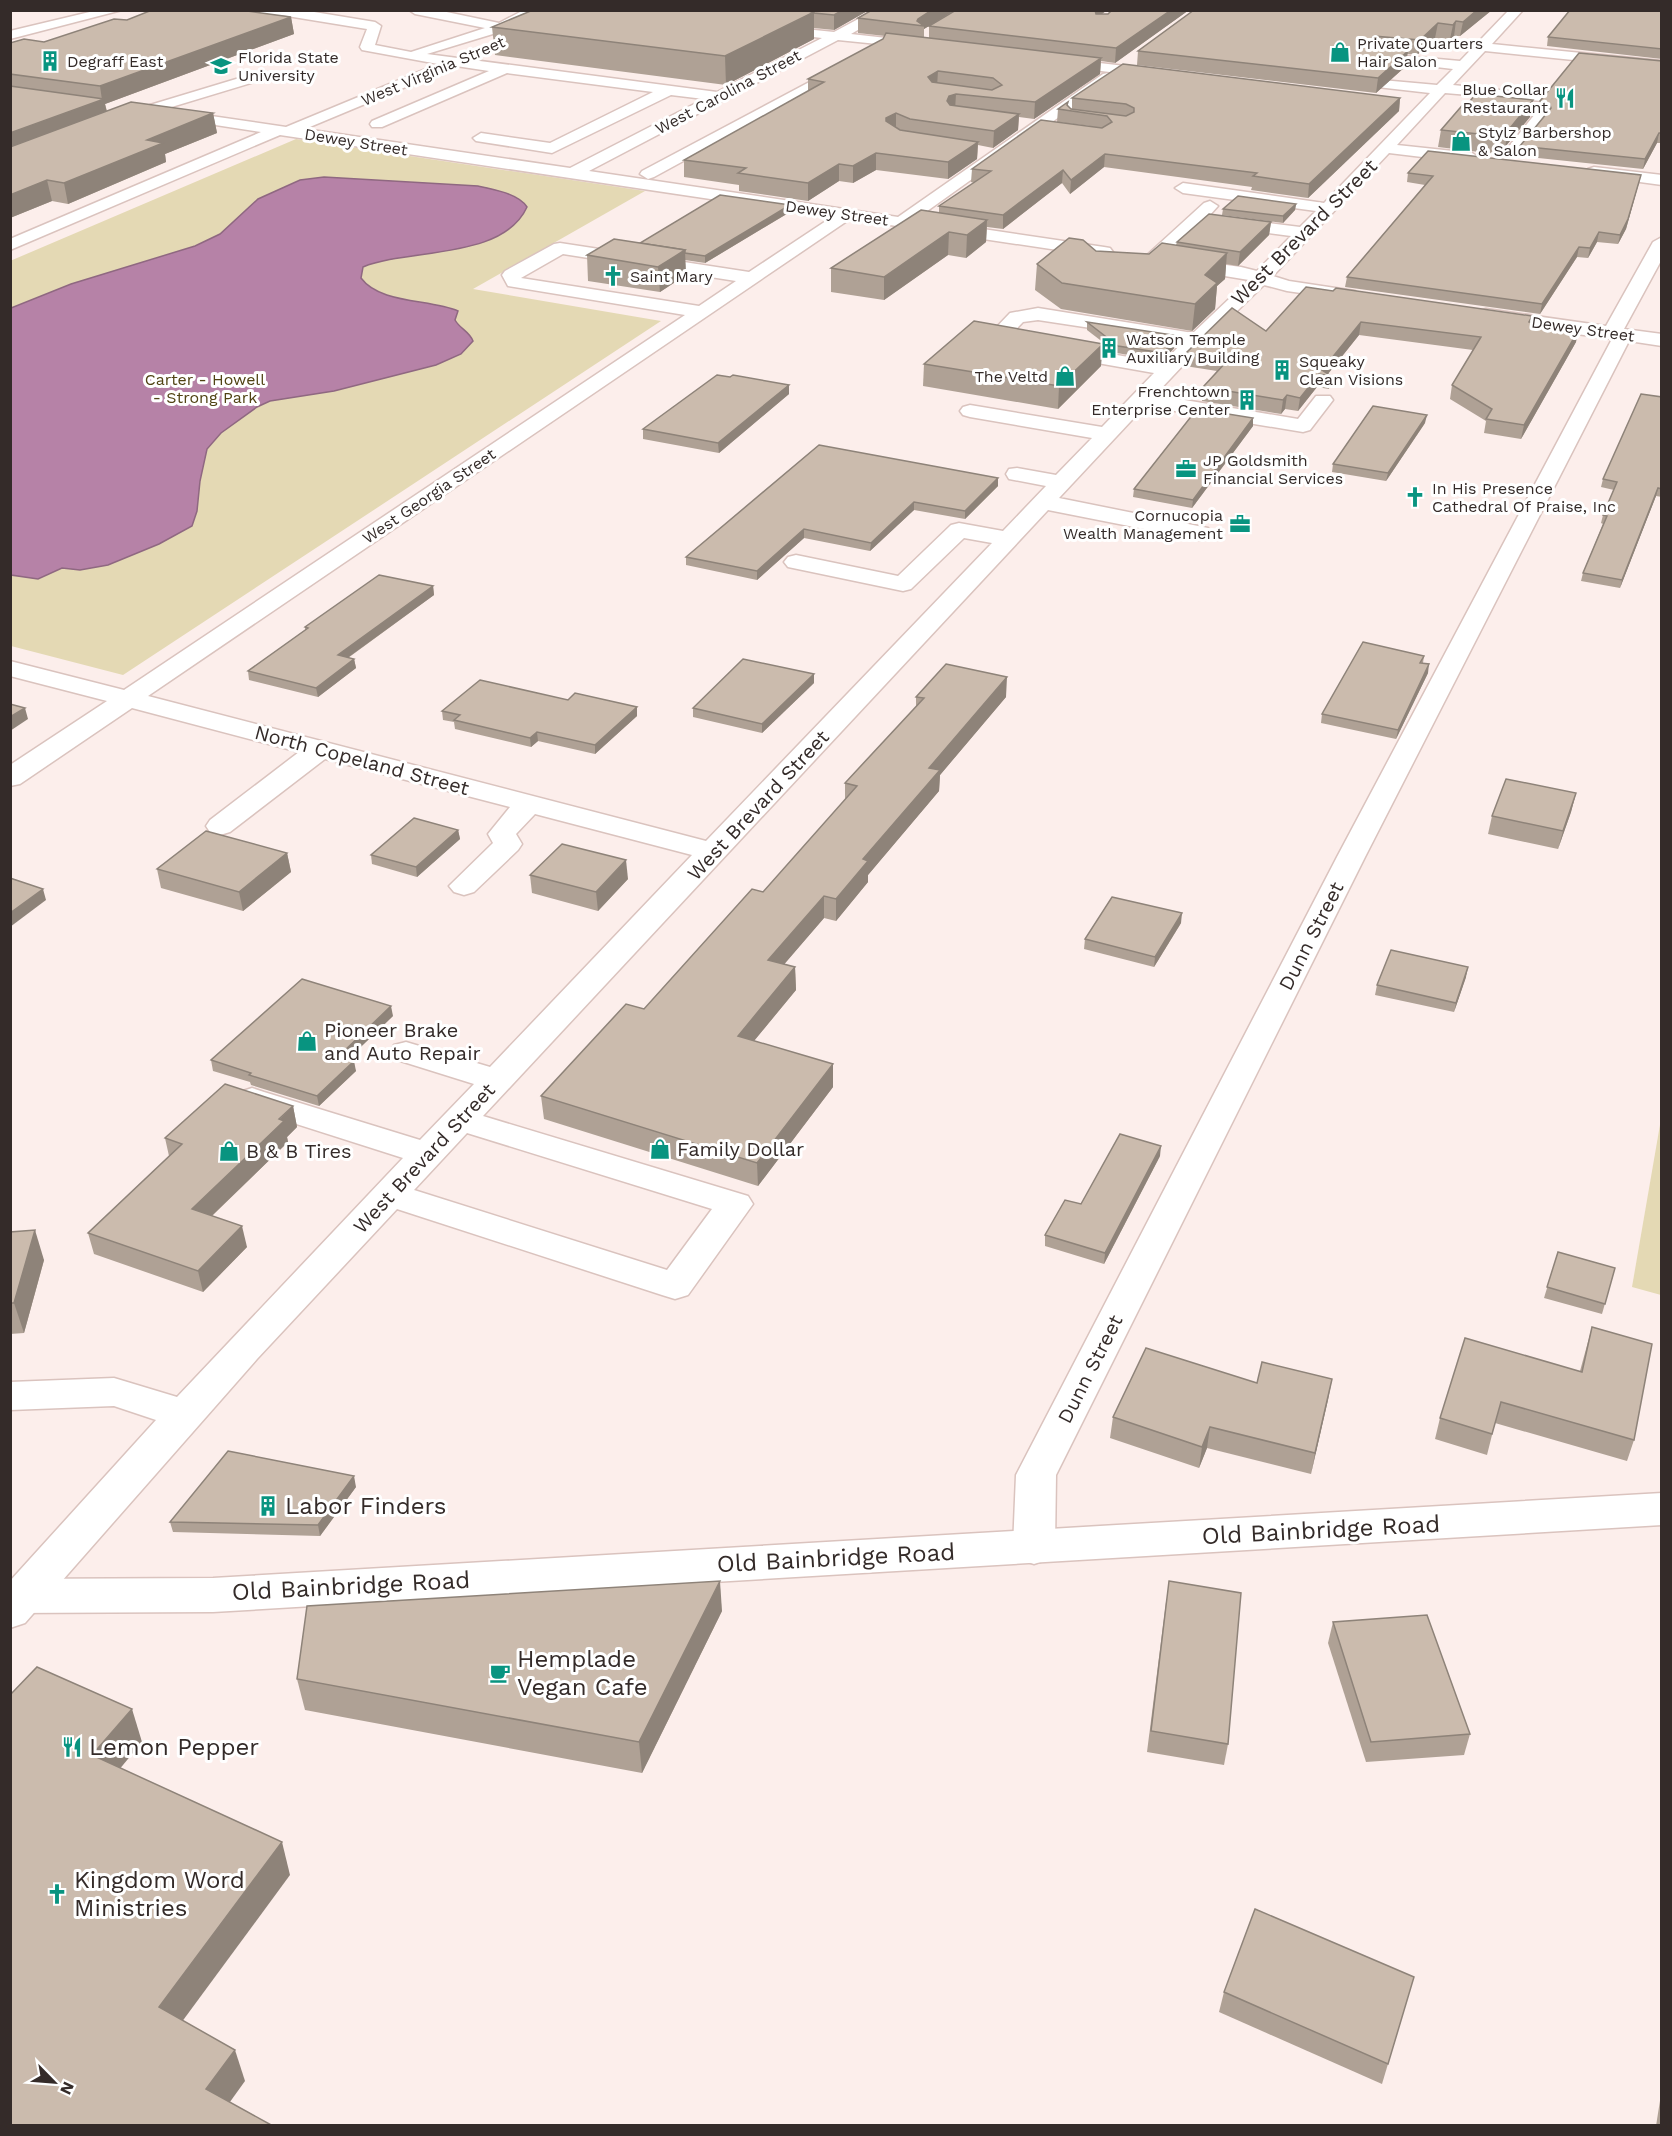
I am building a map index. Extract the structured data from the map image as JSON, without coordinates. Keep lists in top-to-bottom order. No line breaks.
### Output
{"streets":{"street":["West Virginia Street","West Carolina Street","Dewey Street","West Brevard Street","West Georgia Street","North Copeland Street","Dunn Street","Old Bainbridge Road"]},"crossings":[["West Virginia Street","Dewey Street"],["West Carolina Street","Dewey Street"],["Dewey Street","West Georgia Street"],["Dewey Street","Dunn Street"],["West Brevard Street","North Copeland Street"],["West Brevard Street","Old Bainbridge Road"],["West Georgia Street","North Copeland Street"],["Dunn Street","Old Bainbridge Road"]],"parks":["Carter - Howell - Strong Park"],"places":{"shop":["Private Quarters Hair Salon","Stylz Barbershop & Salon","The Veltd","Pioneer Brake and Auto Repair","Family Dollar","B & B Tires"],"building":["Degraff East","Watson Temple Auxiliary Building","Squeaky Clean Visions","Frenchtown Enterprise Center","Labor Finders"],"school or university":["Florida State University"],"restaurant":["Blue Collar Restaurant","Lemon Pepper"],"church":["Saint Mary","In His Presence Cathedral Of Praise, Inc","Kingdom Word Ministries"],"office":["JP Goldsmith Financial Services","Cornucopia Wealth Management"],"cafe":["Hemplade Vegan Cafe"]},"north":"bottom right"}
